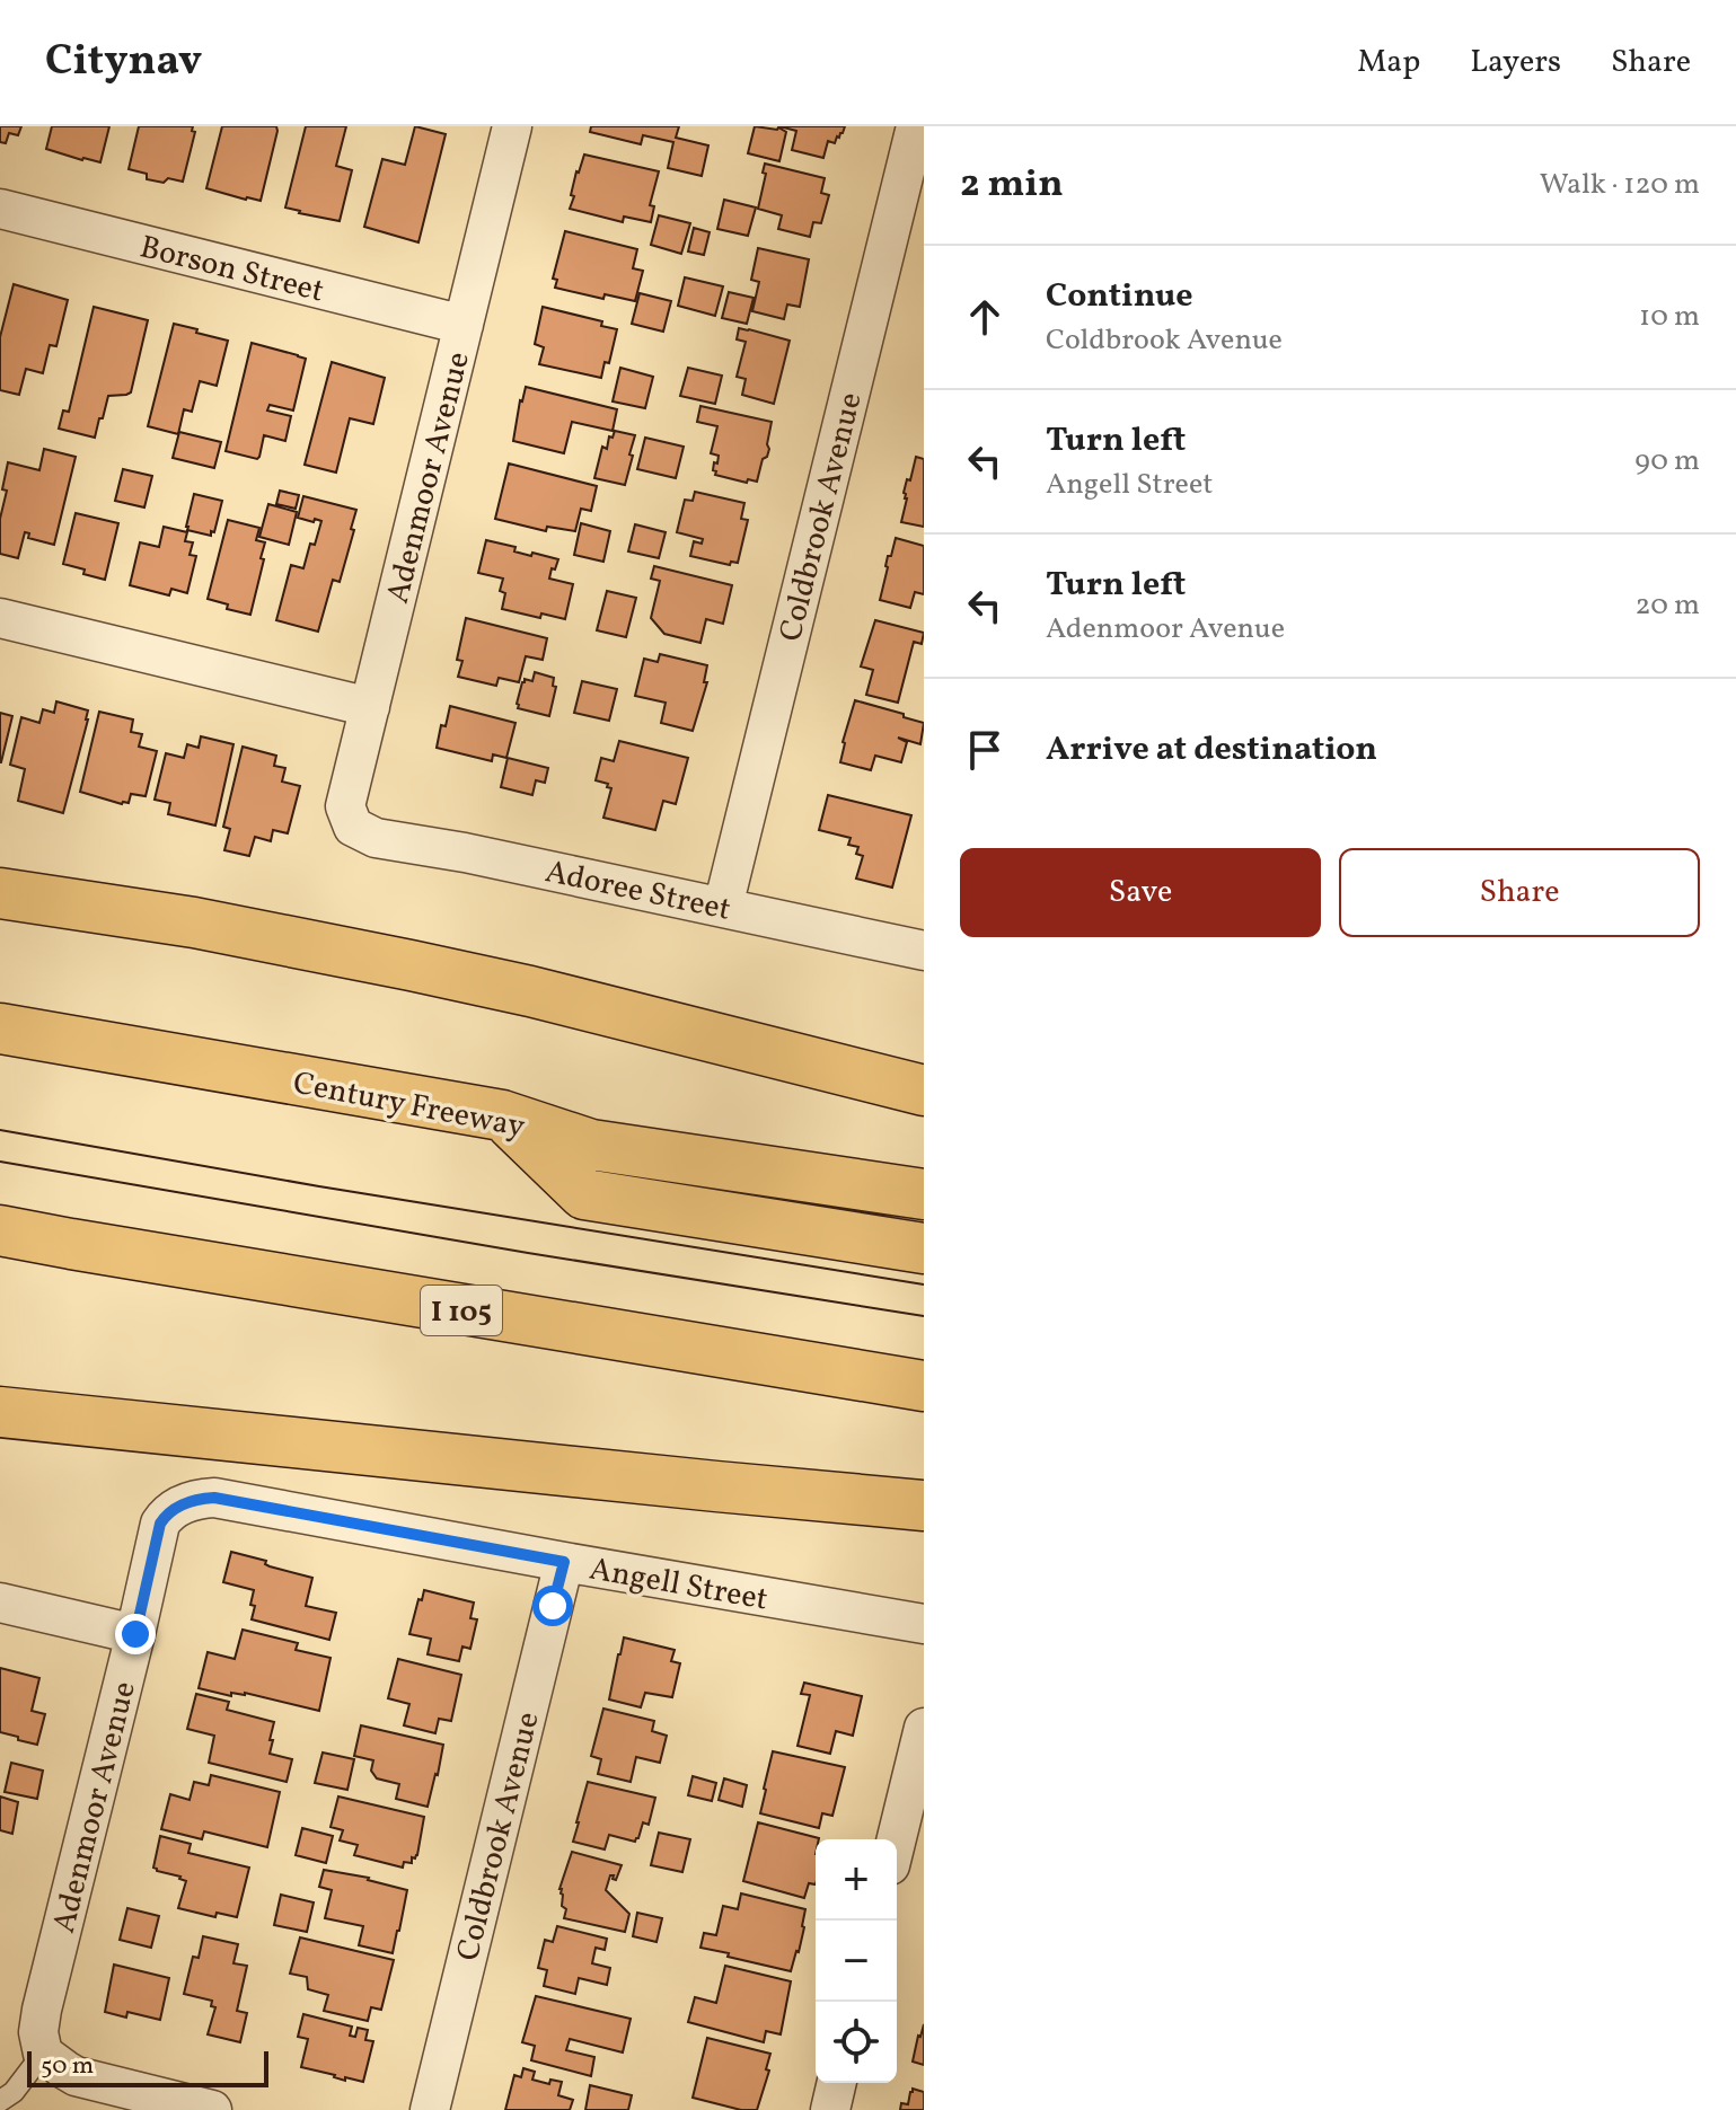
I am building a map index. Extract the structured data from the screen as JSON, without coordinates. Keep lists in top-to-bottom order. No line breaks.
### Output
{"streets":{"highway":["Century Freeway","I 105"],"street":["Borson Street","Adenmoor Avenue","Coldbrook Avenue","Adoree Street","Angell Street"]},"crossings":[["Borson Street","Adenmoor Avenue"],["Adenmoor Avenue","Adoree Street"],["Adenmoor Avenue","Angell Street"],["Coldbrook Avenue","Adoree Street"],["Coldbrook Avenue","Angell Street"]],"scale_bar":"50 m","page":{"header":"Citynav","nav":["Map","Layers","Share"],"heading":["2 min","Walk · 120 m"],"list":[["Continue","Coldbrook Avenue","10 m"],["Turn left","Angell Street","90 m"],["Turn left","Adenmoor Avenue","20 m"],"Arrive at destination"],"buttons":["Save","Share"],"map_buttons":["+","−"],"scale":"50 m"}}
